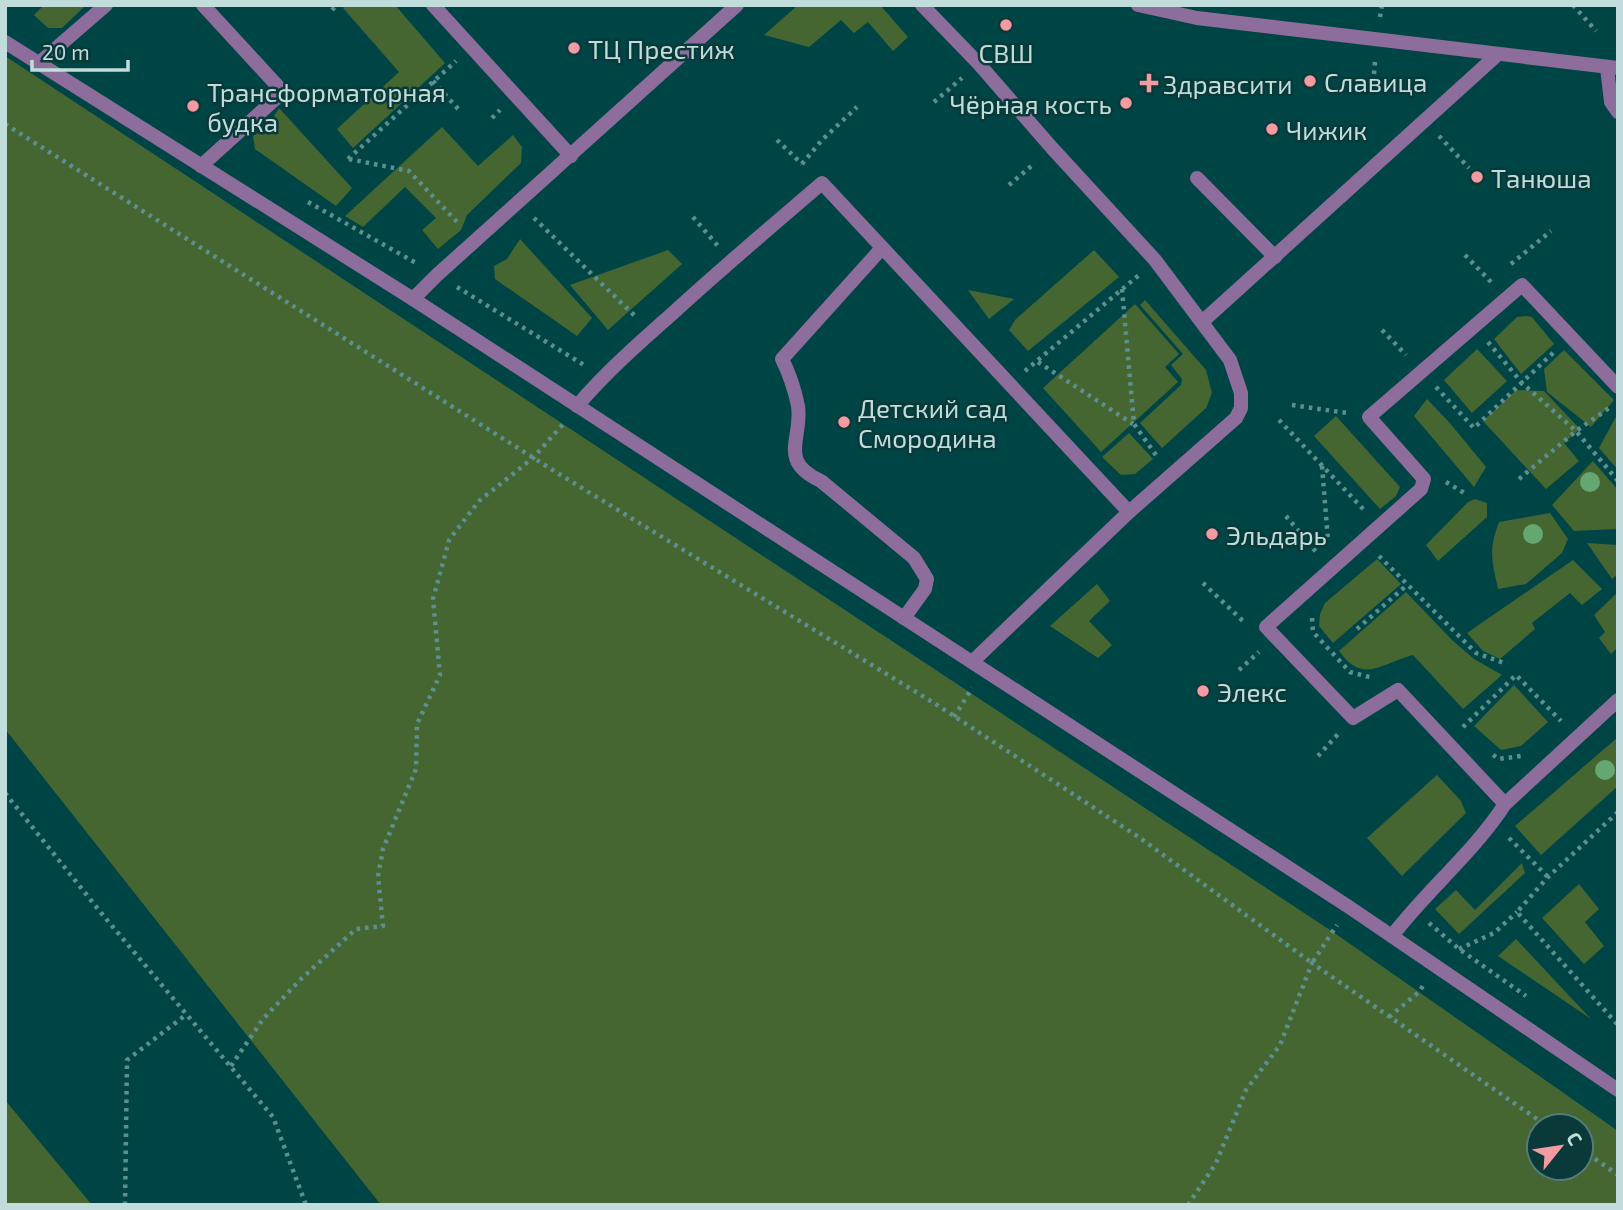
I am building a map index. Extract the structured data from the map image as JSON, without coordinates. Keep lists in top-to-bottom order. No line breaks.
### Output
{"places":{"other":["СВШ","ТЦ Престиж","Славица","Чёрная кость","Трансформаторная будка","Чижик","Танюша","Детский сад Смородина","Эльдарь","Элекс"],"health":["Здравсити"]},"scale_bar":"20 m","north":"top right"}
